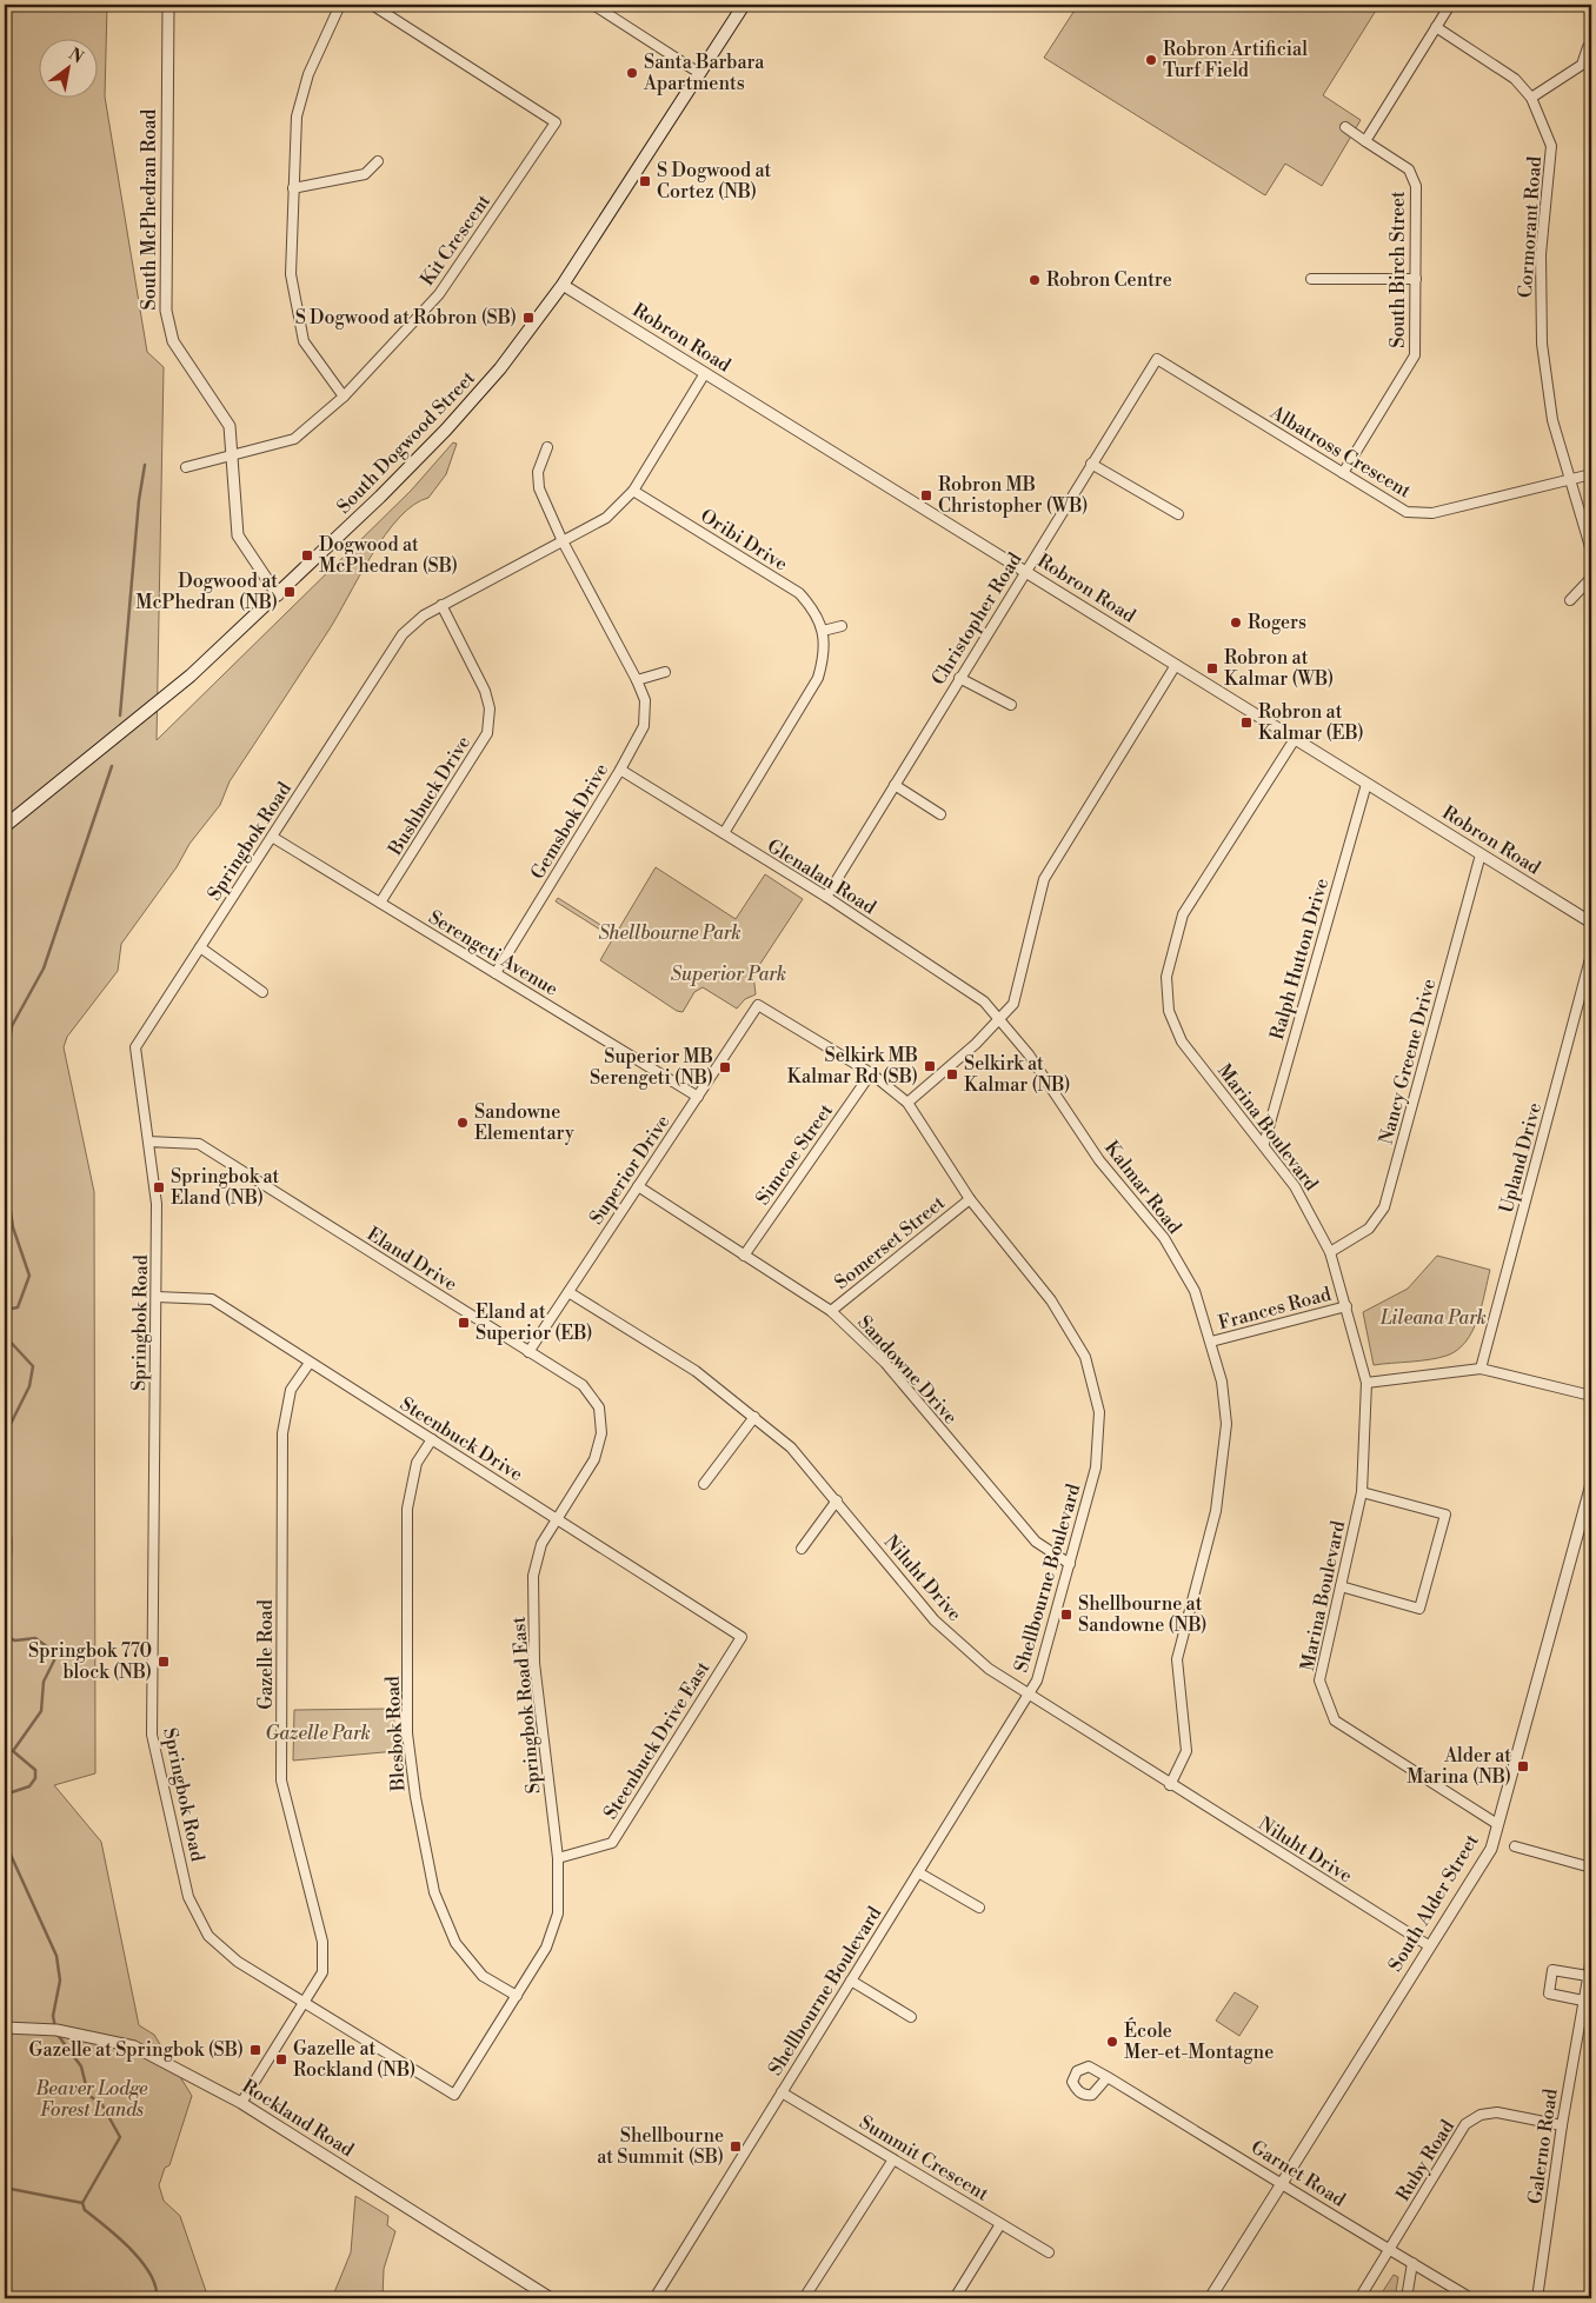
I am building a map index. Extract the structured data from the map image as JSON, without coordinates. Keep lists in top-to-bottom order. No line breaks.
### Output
{"streets":{"main road":["South Dogwood Street"],"street":["South McPhedran Road","Cormorant Road","Kit Crescent","South Birch Street","Robron Road","Albatross Crescent","Oribi Drive","Christopher Road","Bushbuck Drive","Gemsbok Drive","Springbok Road","Glenalan Road","Serengeti Avenue","Ralph Hutton Drive","Nancy Greene Drive","Marina Boulevard","Simcoe Street","Upland Drive","Superior Drive","Kalmar Road","Somerset Street","Eland Drive","Frances Road","Sandowne Drive","Steenbuck Drive","Niluht Drive","Shellbourne Boulevard","Gazelle Road","Springbok Road East","Blesbok Road","Steenbuck Drive East","South Alder Street","Rockland Road","Galerno Road","Summit Crescent","Ruby Road","Garnet Road"]},"crossings":[["South McPhedran Road","Kit Crescent"],["South McPhedran Road","South Dogwood Street"],["Cormorant Road","Albatross Crescent"],["South Birch Street","Albatross Crescent"],["Robron Road","South Dogwood Street"],["Robron Road","Christopher Road"],["Robron Road","Springbok Road"],["Robron Road","Ralph Hutton Drive"],["Robron Road","Nancy Greene Drive"],["Robron Road","Marina Boulevard"],["Albatross Crescent","Christopher Road"],["Oribi Drive","Springbok Road"],["Oribi Drive","Glenalan Road"],["Christopher Road","Glenalan Road"],["Bushbuck Drive","Springbok Road"],["Bushbuck Drive","Serengeti Avenue"],["Gemsbok Drive","Springbok Road"],["Gemsbok Drive","Glenalan Road"],["Gemsbok Drive","Serengeti Avenue"],["Springbok Road","Serengeti Avenue"],["Springbok Road","Eland Drive"],["Springbok Road","Steenbuck Drive"],["Springbok Road","Gazelle Road"],["Springbok Road","Springbok Road East"],["Springbok Road","Blesbok Road"],["Springbok Road","Steenbuck Drive East"],["Glenalan Road","Kalmar Road"],["Serengeti Avenue","Superior Drive"],["Ralph Hutton Drive","Marina Boulevard"],["Nancy Greene Drive","Marina Boulevard"],["Marina Boulevard","Frances Road"],["Marina Boulevard","South Alder Street"],["Simcoe Street","Sandowne Drive"],["Simcoe Street","Shellbourne Boulevard"],["Superior Drive","Eland Drive"],["Superior Drive","Sandowne Drive"],["Superior Drive","Niluht Drive"],["Superior Drive","Shellbourne Boulevard"],["Kalmar Road","Frances Road"],["Kalmar Road","Niluht Drive"],["Somerset Street","Sandowne Drive"],["Somerset Street","Shellbourne Boulevard"],["Eland Drive","Steenbuck Drive"],["Eland Drive","Springbok Road East"],["Sandowne Drive","Shellbourne Boulevard"],["Steenbuck Drive","Gazelle Road"],["Steenbuck Drive","Springbok Road East"],["Steenbuck Drive","Blesbok Road"],["Steenbuck Drive","Steenbuck Drive East"],["Niluht Drive","Shellbourne Boulevard"],["Niluht Drive","South Alder Street"],["Shellbourne Boulevard","Summit Crescent"],["Gazelle Road","Rockland Road"],["Springbok Road East","Steenbuck Drive East"],["South Alder Street","Garnet Road"],["Galerno Road","Ruby Road"],["Ruby Road","Garnet Road"]],"parks":["Shellbourne Park","Superior Park","Lileana Park","Gazelle Park","Beaver Lodge Forest Lands"],"places":{"other":["Robron Artificial Turf Field","Santa Barbara Apartments","Robron Centre","Rogers","Sandowne Elementary","École Mer-et-Montagne"],"transit":["S Dogwood at Cortez (NB)","S Dogwood at Robron (SB)","Robron MB Christopher (WB)","Dogwood at McPhedran (SB)","Dogwood at McPhedran (NB)","Robron at Kalmar (WB)","Robron at Kalmar (EB)","Selkirk MB Kalmar Rd (SB)","Superior MB Serengeti (NB)","Selkirk at Kalmar (NB)","Springbok at Eland (NB)","Eland at Superior (EB)","Shellbourne at Sandowne (NB)","Springbok 770 block (NB)","Alder at Marina (NB)","Gazelle at Springbok (SB)","Gazelle at Rockland (NB)","Shellbourne at Summit (SB)"]},"north":"top right"}
